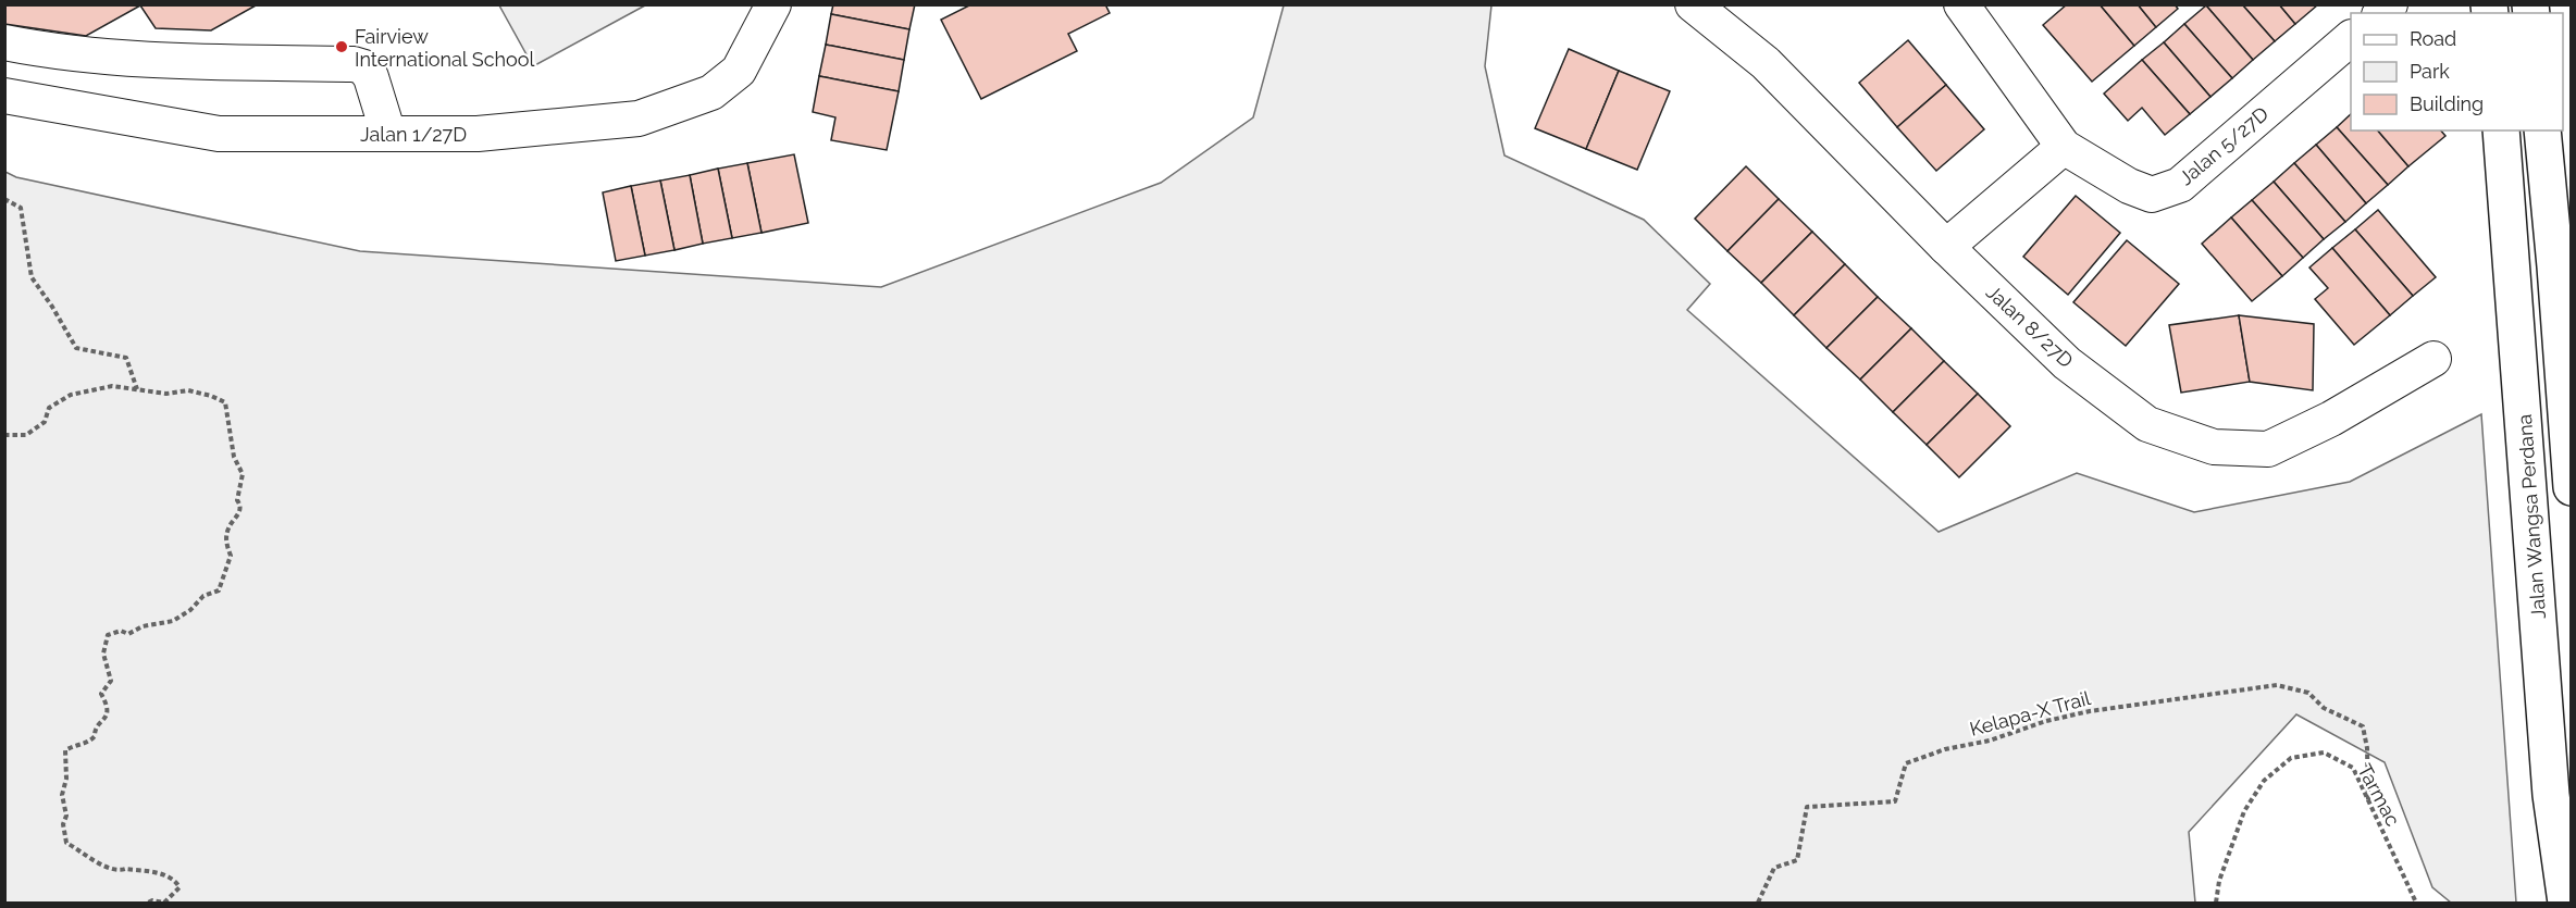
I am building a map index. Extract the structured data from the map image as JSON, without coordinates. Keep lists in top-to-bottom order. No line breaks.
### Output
{"streets":{"main road":["Jalan Wangsa Perdana"],"street":["Jalan 1/27D","Jalan 5/27D","Jalan 8/27D"],"path":["Kelapa-X Trail","Tarmac"]},"crossings":[["Kelapa-X Trail","Tarmac"]],"places":["Fairview International School"],"legend":["Road","Park","Building"]}
